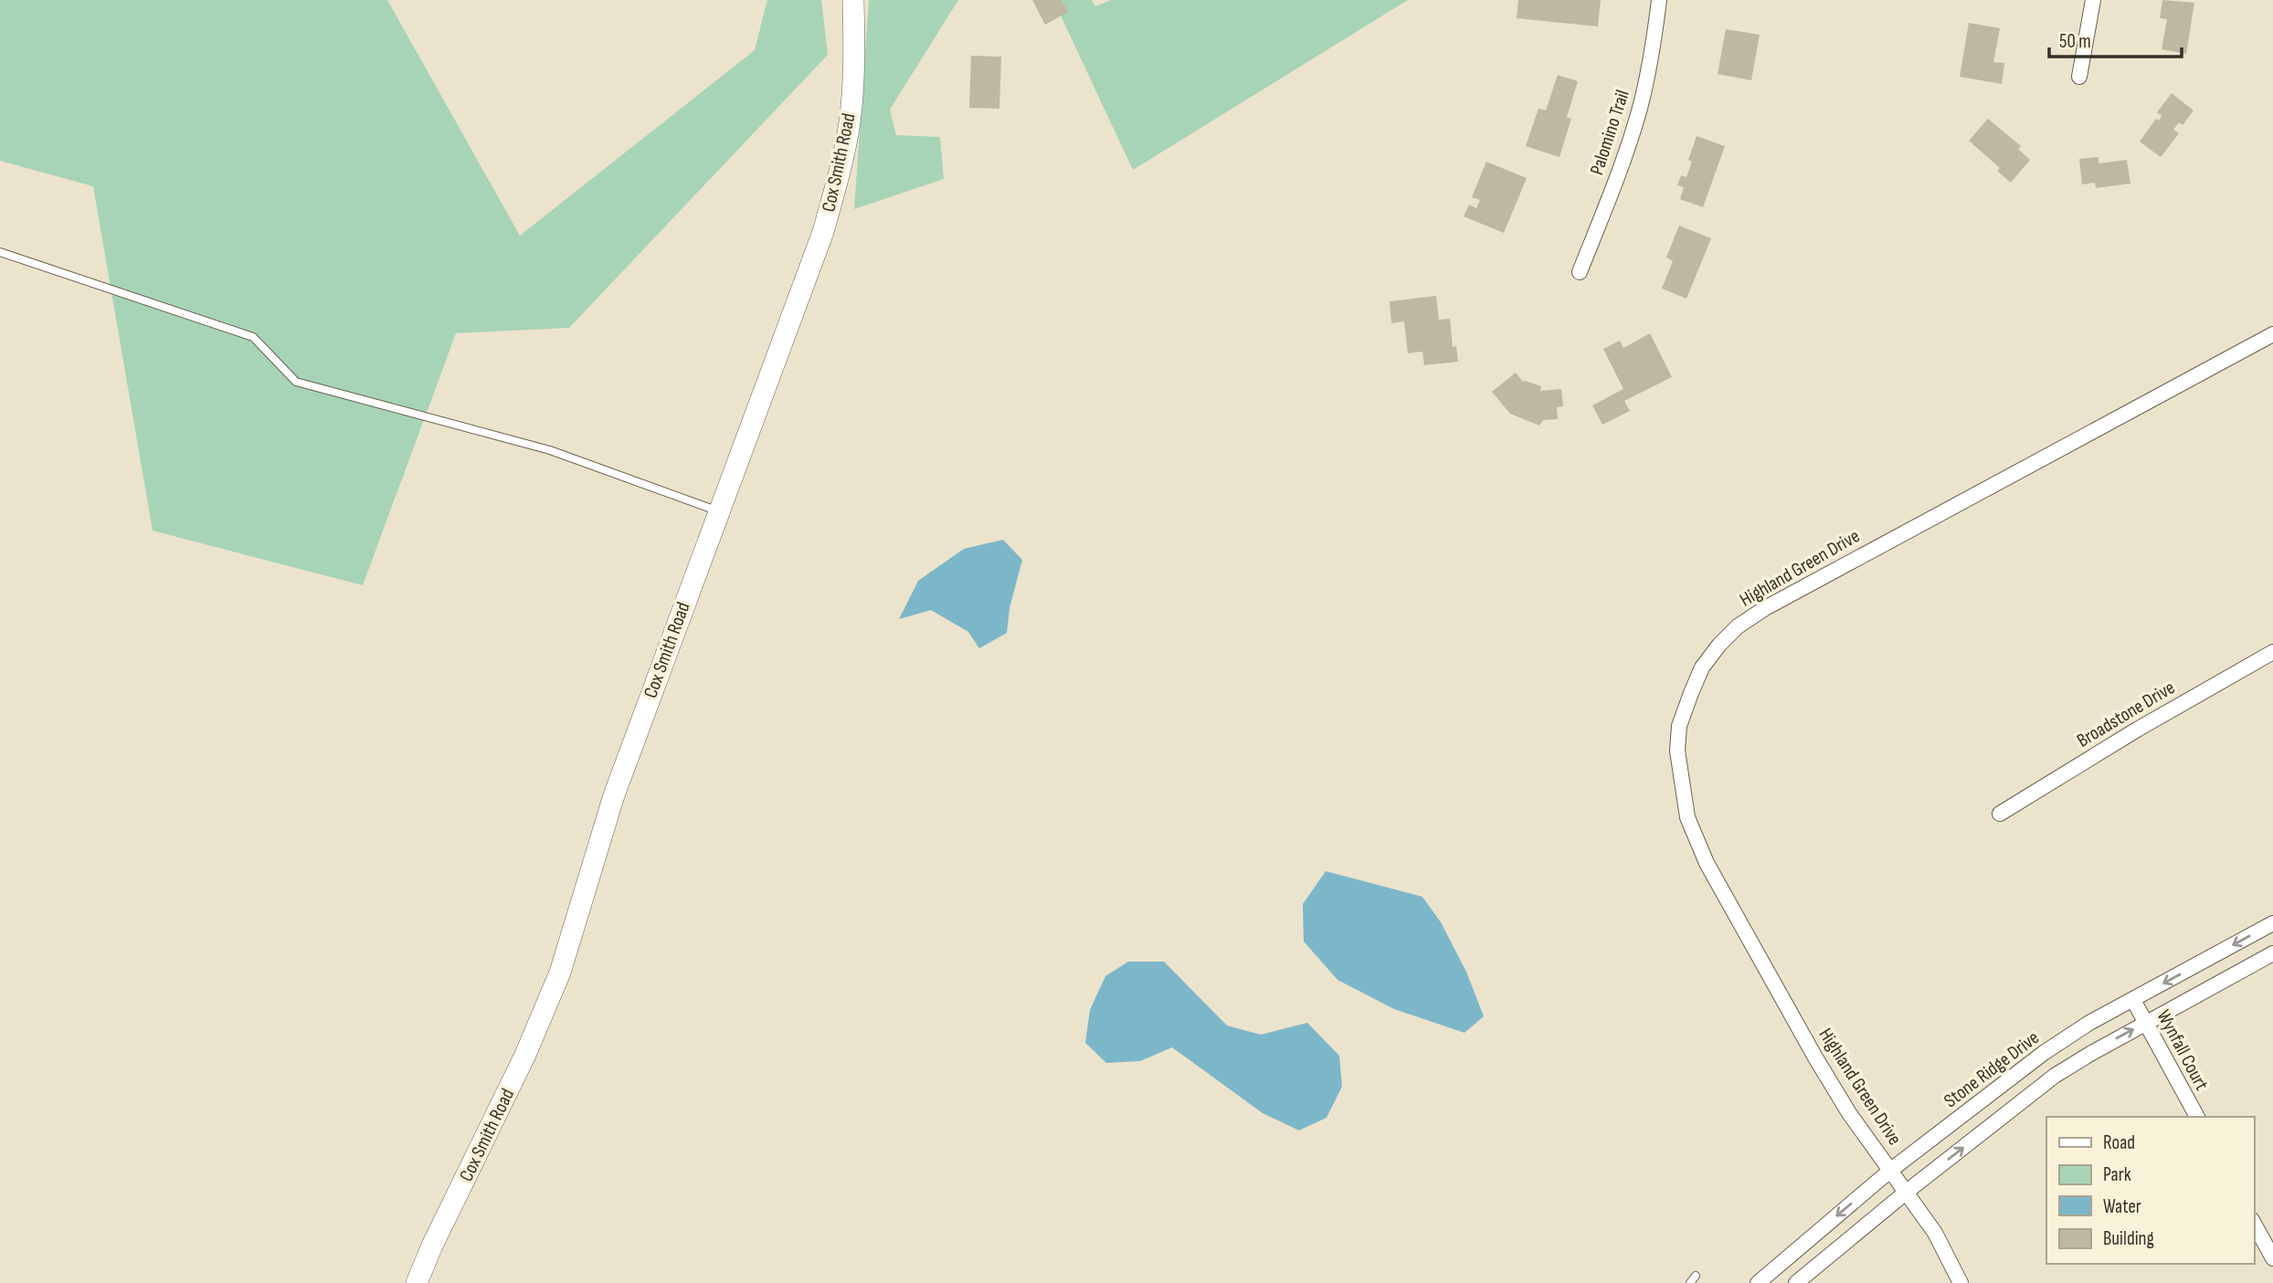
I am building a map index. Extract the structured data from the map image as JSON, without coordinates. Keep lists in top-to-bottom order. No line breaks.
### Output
{"streets":{"street":["Palomino Trail","Cox Smith Road","Highland Green Drive","Broadstone Drive","Wynfall Court","Stone Ridge Drive"]},"crossings":[["Highland Green Drive","Stone Ridge Drive"],["Wynfall Court","Stone Ridge Drive"]],"legend":["Road","Park","Water","Building"],"scale_bar":"50 m"}
